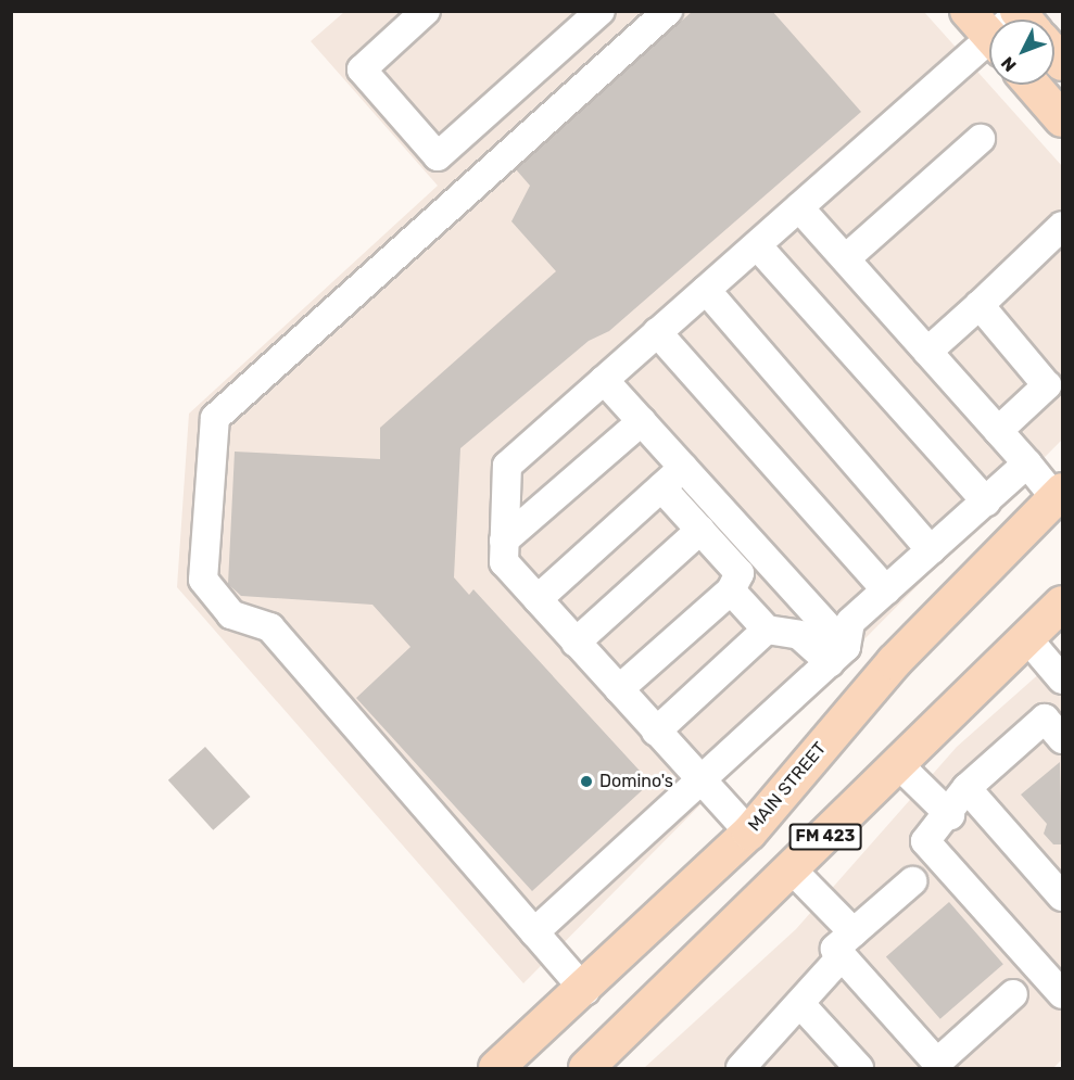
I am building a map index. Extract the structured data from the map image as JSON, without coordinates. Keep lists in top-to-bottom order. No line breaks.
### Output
{"streets":{"main road":["MAIN STREET","FM 423"]},"places":["Domino's"],"north":"bottom left"}
